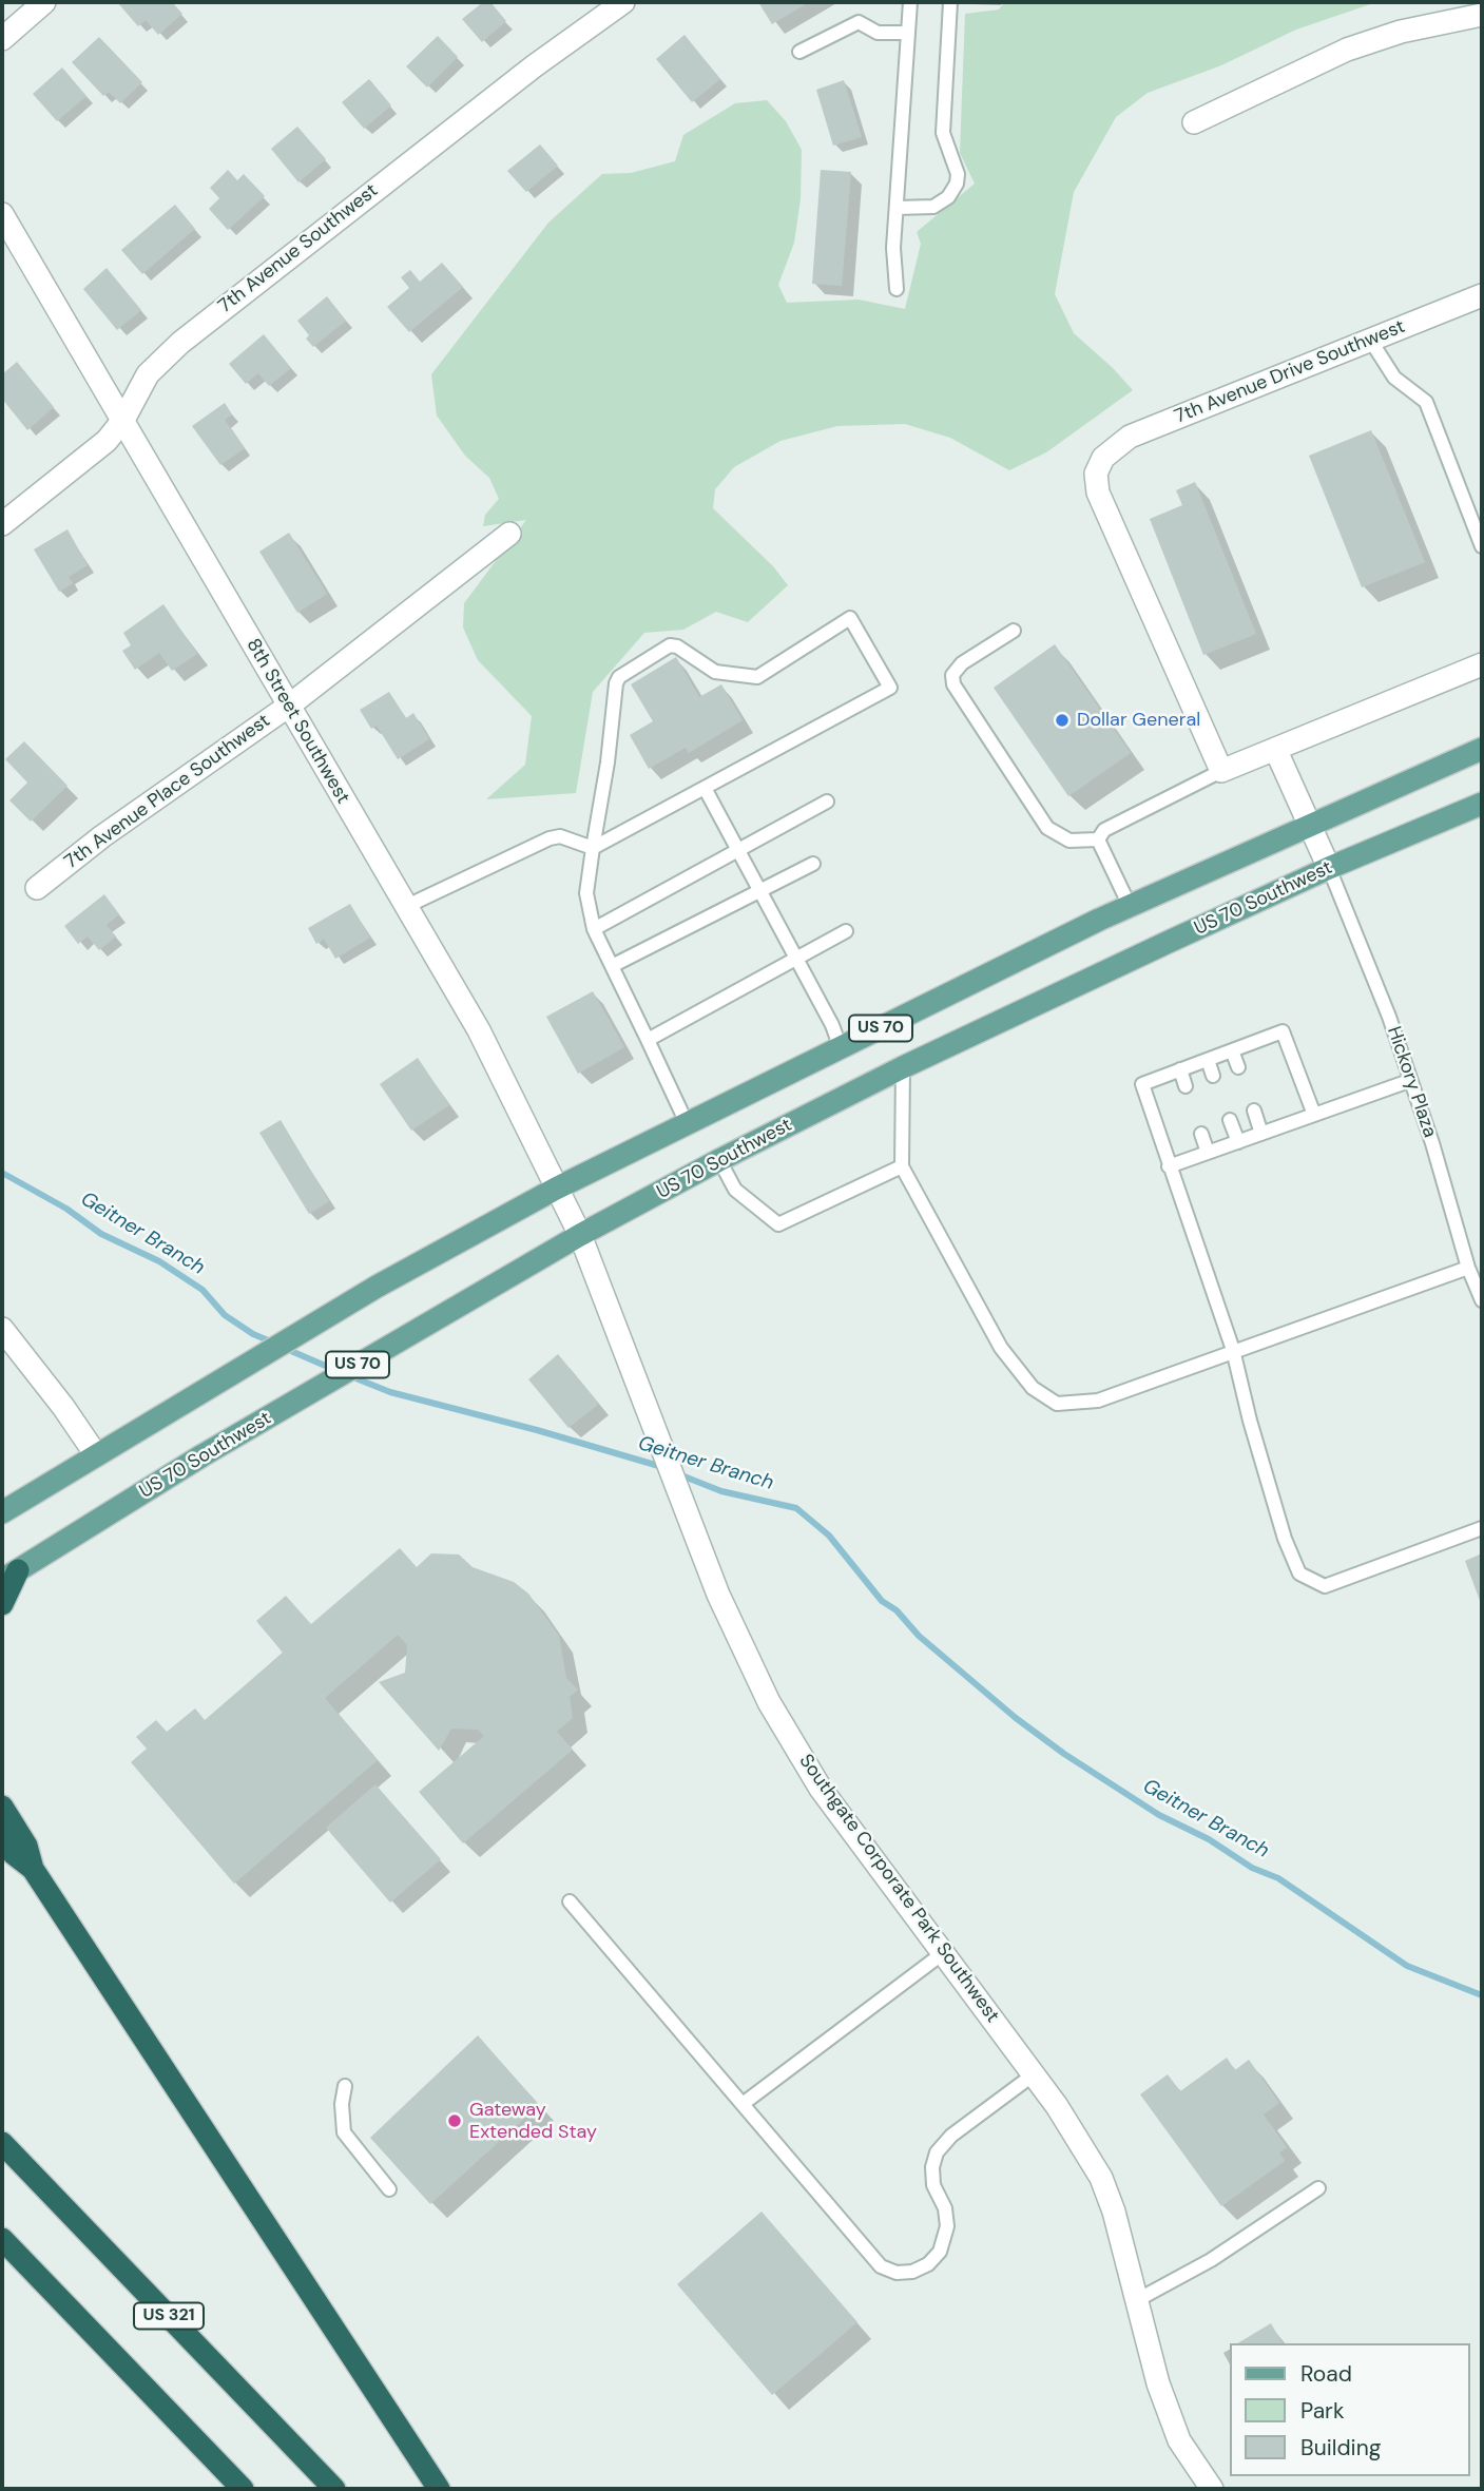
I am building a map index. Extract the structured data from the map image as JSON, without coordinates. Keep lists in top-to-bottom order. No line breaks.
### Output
{"streets":{"highway":["US 321"],"main road":["US 70 Southwest","US 70"],"street":["7th Avenue Southwest","7th Avenue Drive Southwest","8th Street Southwest","7th Avenue Place Southwest","Southgate Corporate Park Southwest"],"lane":["Hickory Plaza"]},"crossings":[["7th Avenue Southwest","8th Street Southwest"],["8th Street Southwest","7th Avenue Place Southwest"],["8th Street Southwest","US 70 Southwest"],["8th Street Southwest","US 70"],["8th Street Southwest","Southgate Corporate Park Southwest"],["US 70 Southwest","Hickory Plaza"],["US 70 Southwest","Southgate Corporate Park Southwest"]],"water":["Geitner Branch"],"places":["Dollar General","Gateway Extended Stay"],"legend":["Road","Park","Building"]}
